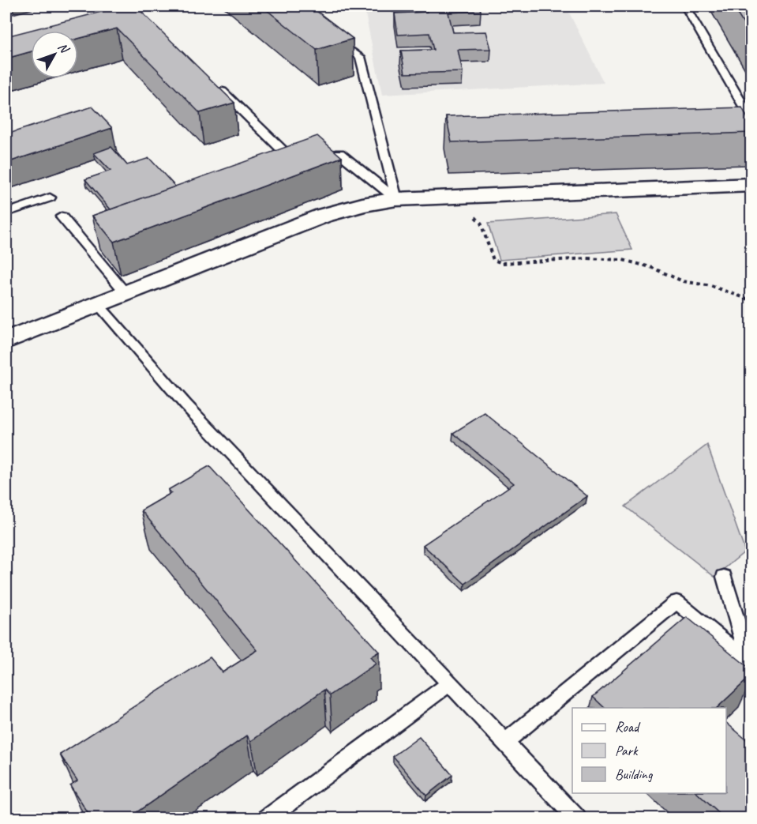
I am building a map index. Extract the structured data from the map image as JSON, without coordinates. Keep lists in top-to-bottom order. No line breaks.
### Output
{"legend":["Road","Park","Building"],"north":"top right"}
